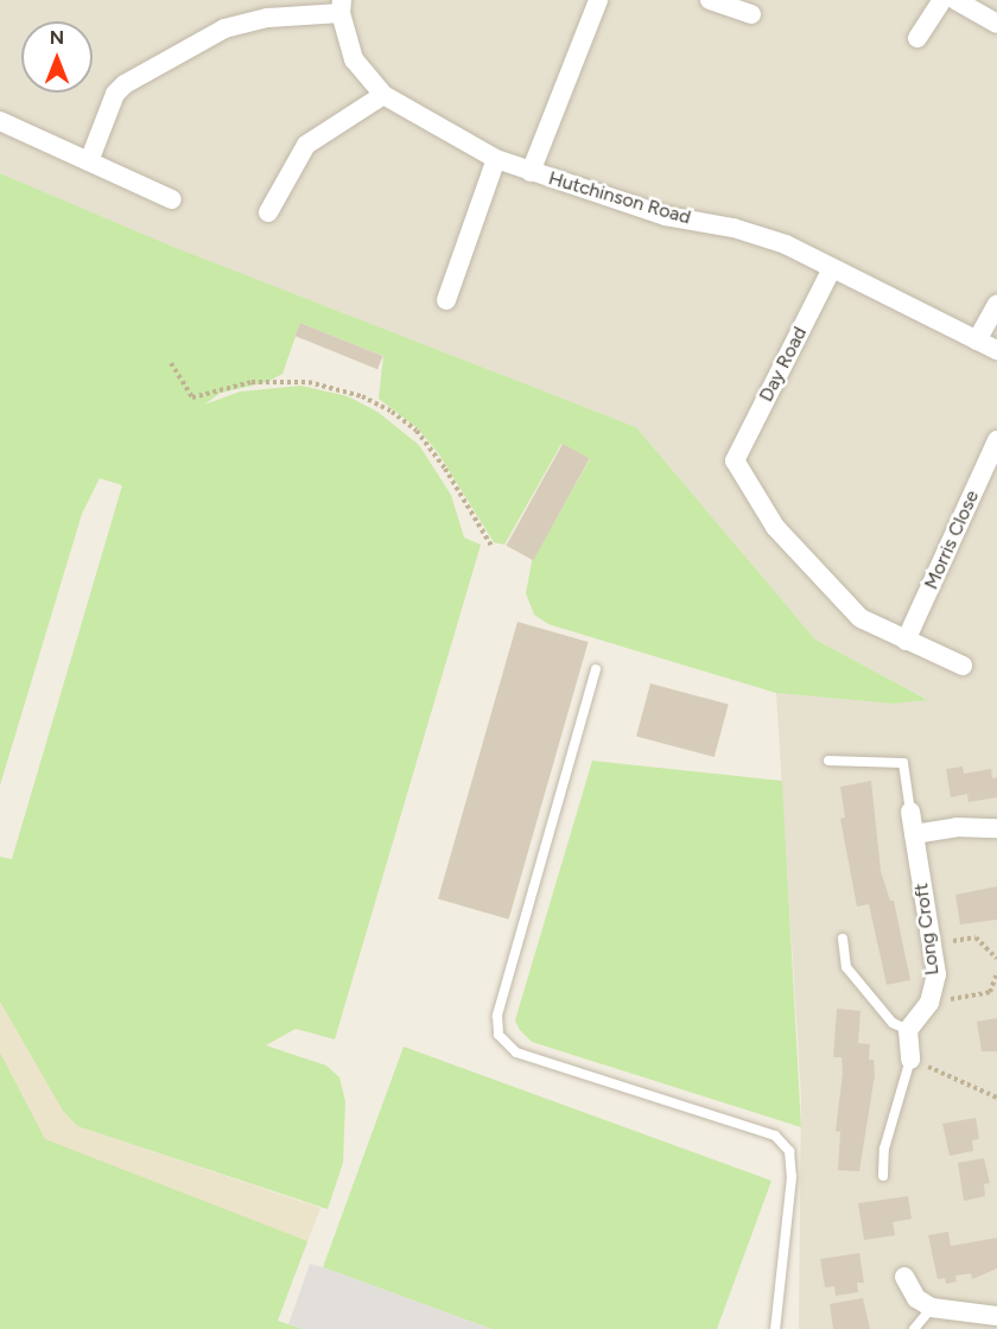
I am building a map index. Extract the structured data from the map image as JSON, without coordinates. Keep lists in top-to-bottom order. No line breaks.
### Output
{"streets":{"street":["Hutchinson Road","Day Road","Morris Close","Long Croft"]},"crossings":[["Hutchinson Road","Day Road"],["Day Road","Morris Close"]],"north":"top"}
